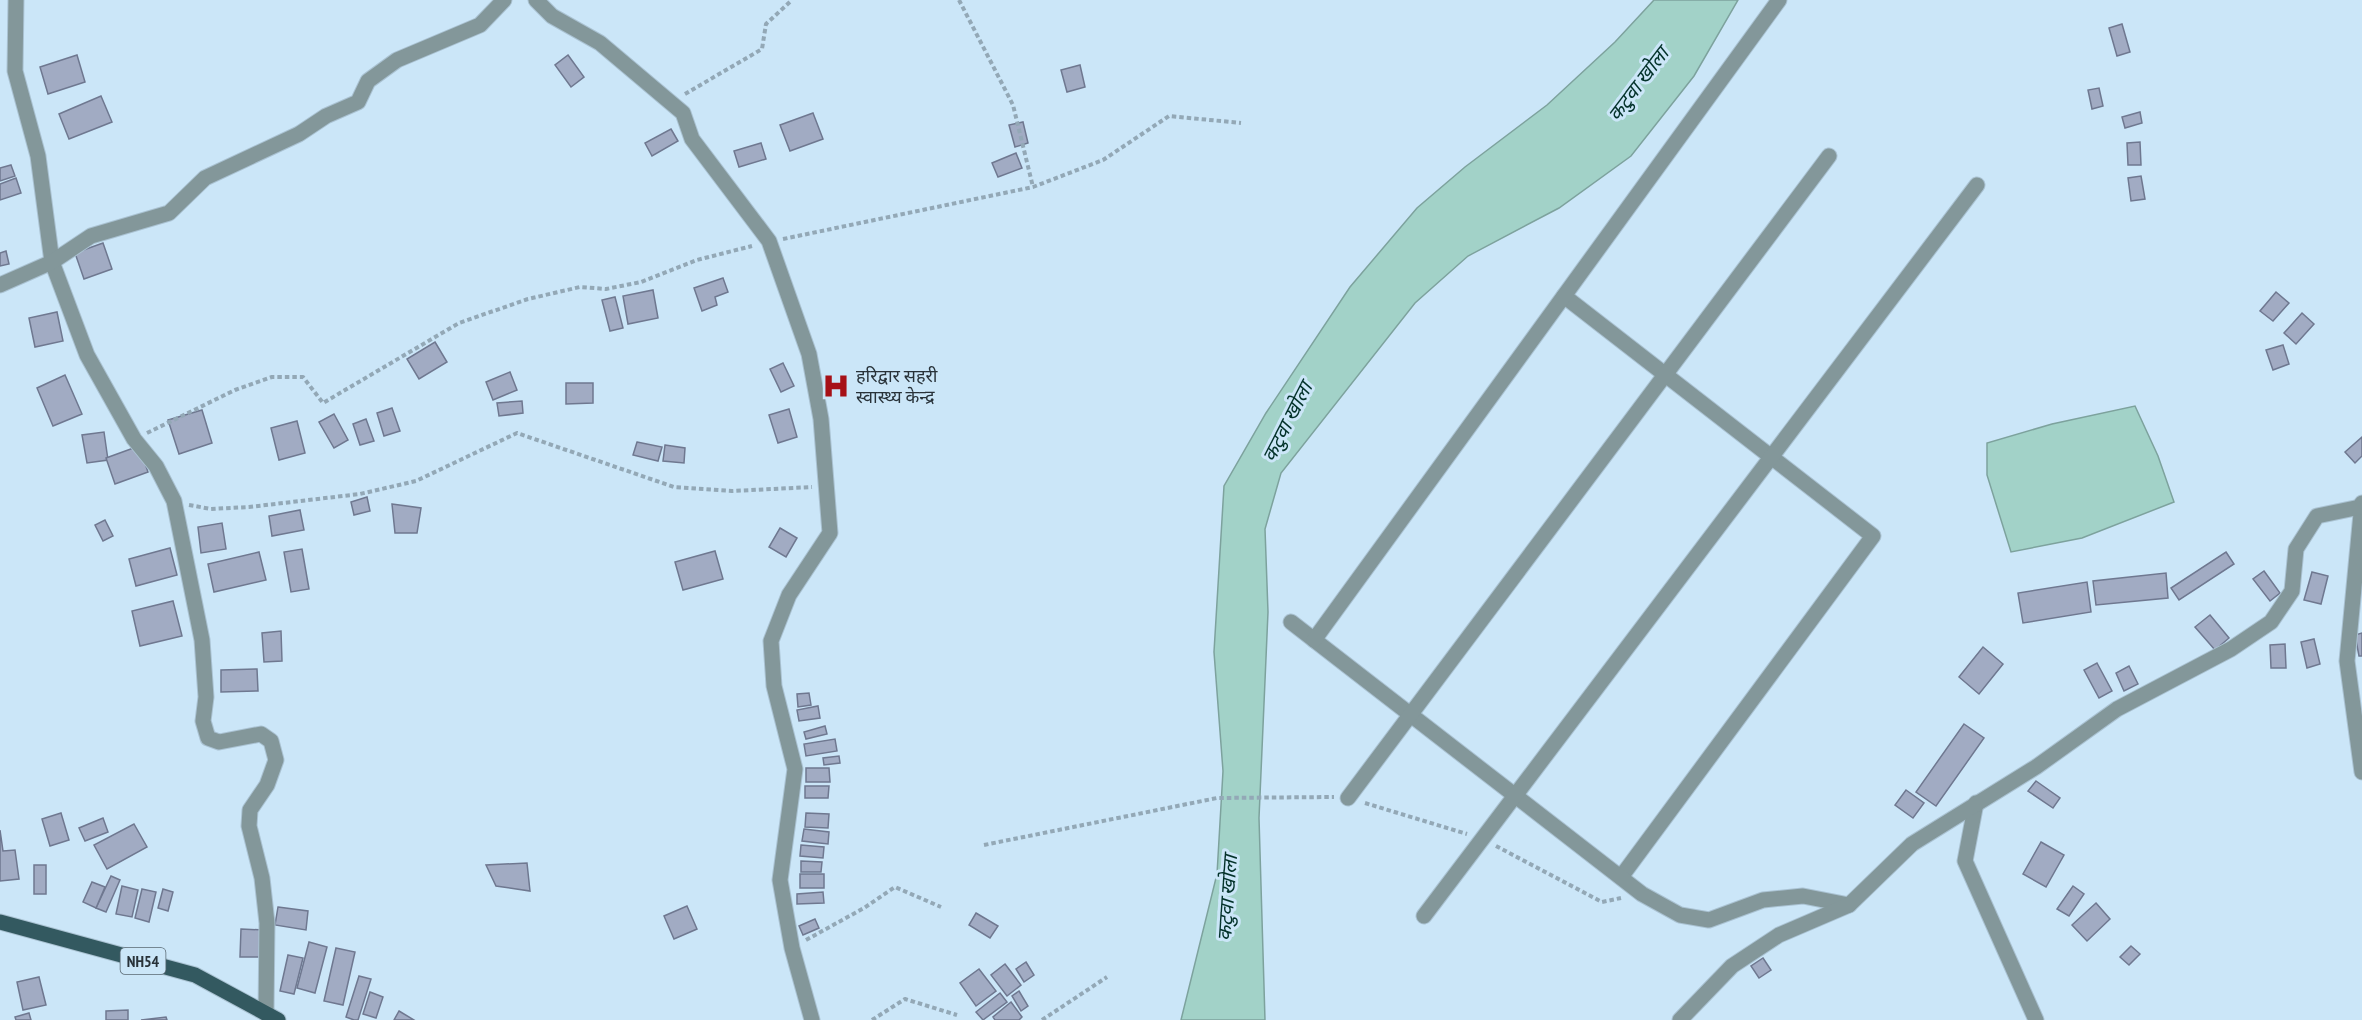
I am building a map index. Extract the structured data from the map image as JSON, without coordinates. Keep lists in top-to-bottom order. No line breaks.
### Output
{"streets":{"main road":["NH54"]},"water":["कटुवा खोला"],"places":{"hospital":["हरिद्वार सहरी स्वास्थ्य केन्द्र"]}}
